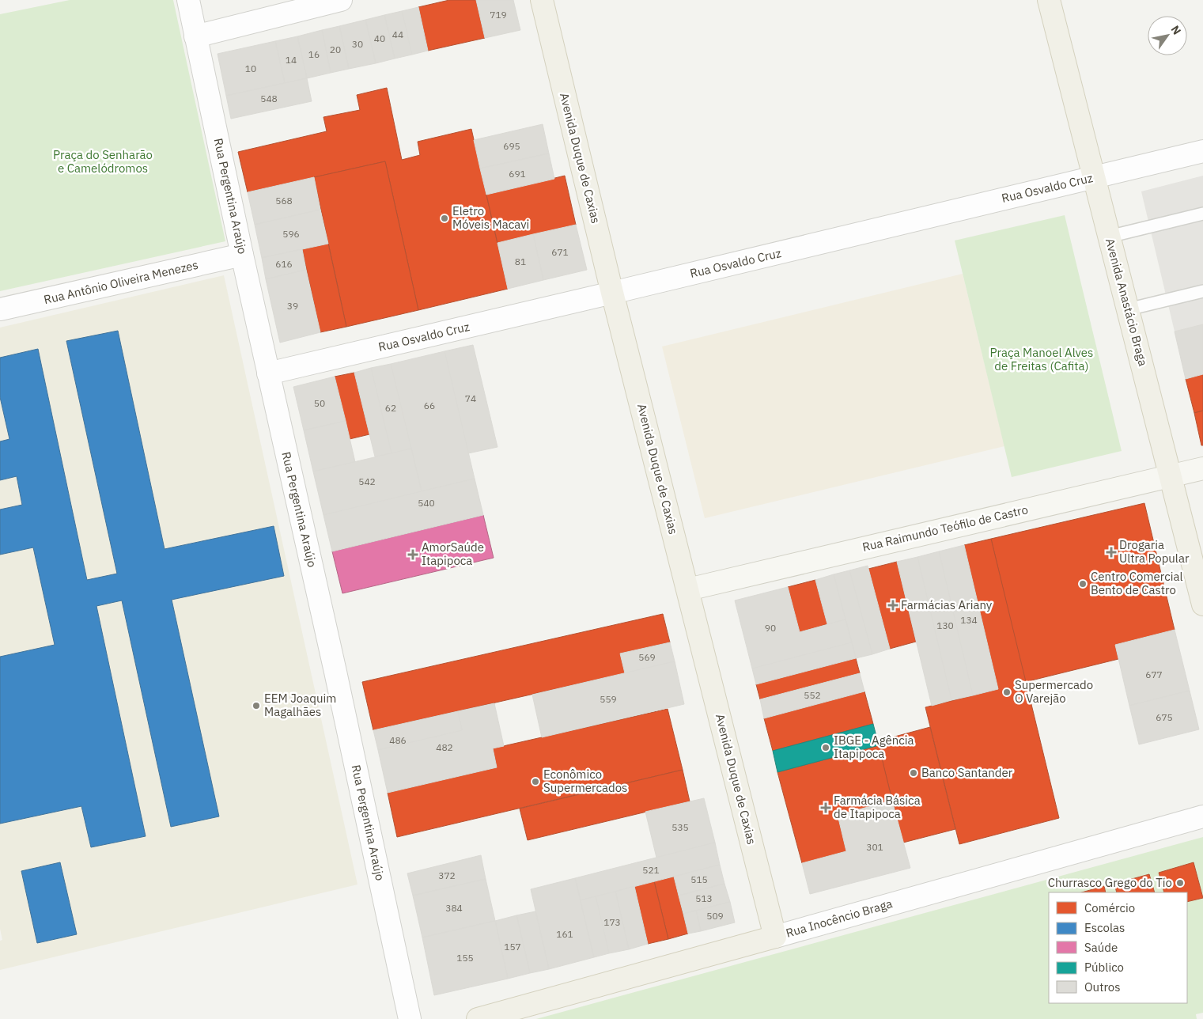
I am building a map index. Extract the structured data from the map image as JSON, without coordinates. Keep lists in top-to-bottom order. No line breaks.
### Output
{"streets":{"main road":["Avenida Duque de Caxias","Avenida Anastácio Braga","Rua Raimundo Teófilo de Castro","Rua Inocêncio Braga"],"street":["Rua Osvaldo Cruz","Rua Pergentina Araújo","Rua Antônio Oliveira Menezes"]},"crossings":[["Avenida Duque de Caxias","Rua Osvaldo Cruz"],["Avenida Duque de Caxias","Rua Raimundo Teófilo de Castro"],["Avenida Duque de Caxias","Rua Inocêncio Braga"],["Rua Osvaldo Cruz","Rua Pergentina Araújo"],["Rua Osvaldo Cruz","Avenida Anastácio Braga"],["Rua Pergentina Araújo","Rua Antônio Oliveira Menezes"],["Avenida Anastácio Braga","Rua Raimundo Teófilo de Castro"]],"parks":["Praça do Senharão e Camelódromos","Praça Manoel Alves de Freitas (Cafita)"],"places":{"other":["Eletro Móveis Macavi","Centro Comercial Bento de Castro","Supermercado O Varejão","EEM Joaquim Magalhães","IBGE - Agência Itapipoca","Banco Santander","Econômico Supermercados","Churrasco Grego do Tio"],"health":["Drogaria Ultra Popular","AmorSaúde Itapipoca","Farmácias Ariany","Farmácia Básica de Itapipoca"]},"house_numbers":["719","44","40","30","20","16","14","10","548","695","691","568","596","671","81","616","39","74","50","66","62","542","540","134","130","90","569","677","552","559","675","486","482","535","301","521","372","515","513","384","509","173","161","157","155"],"legend":["Comércio","Escolas","Saúde","Público","Outros"],"north":"top right"}
